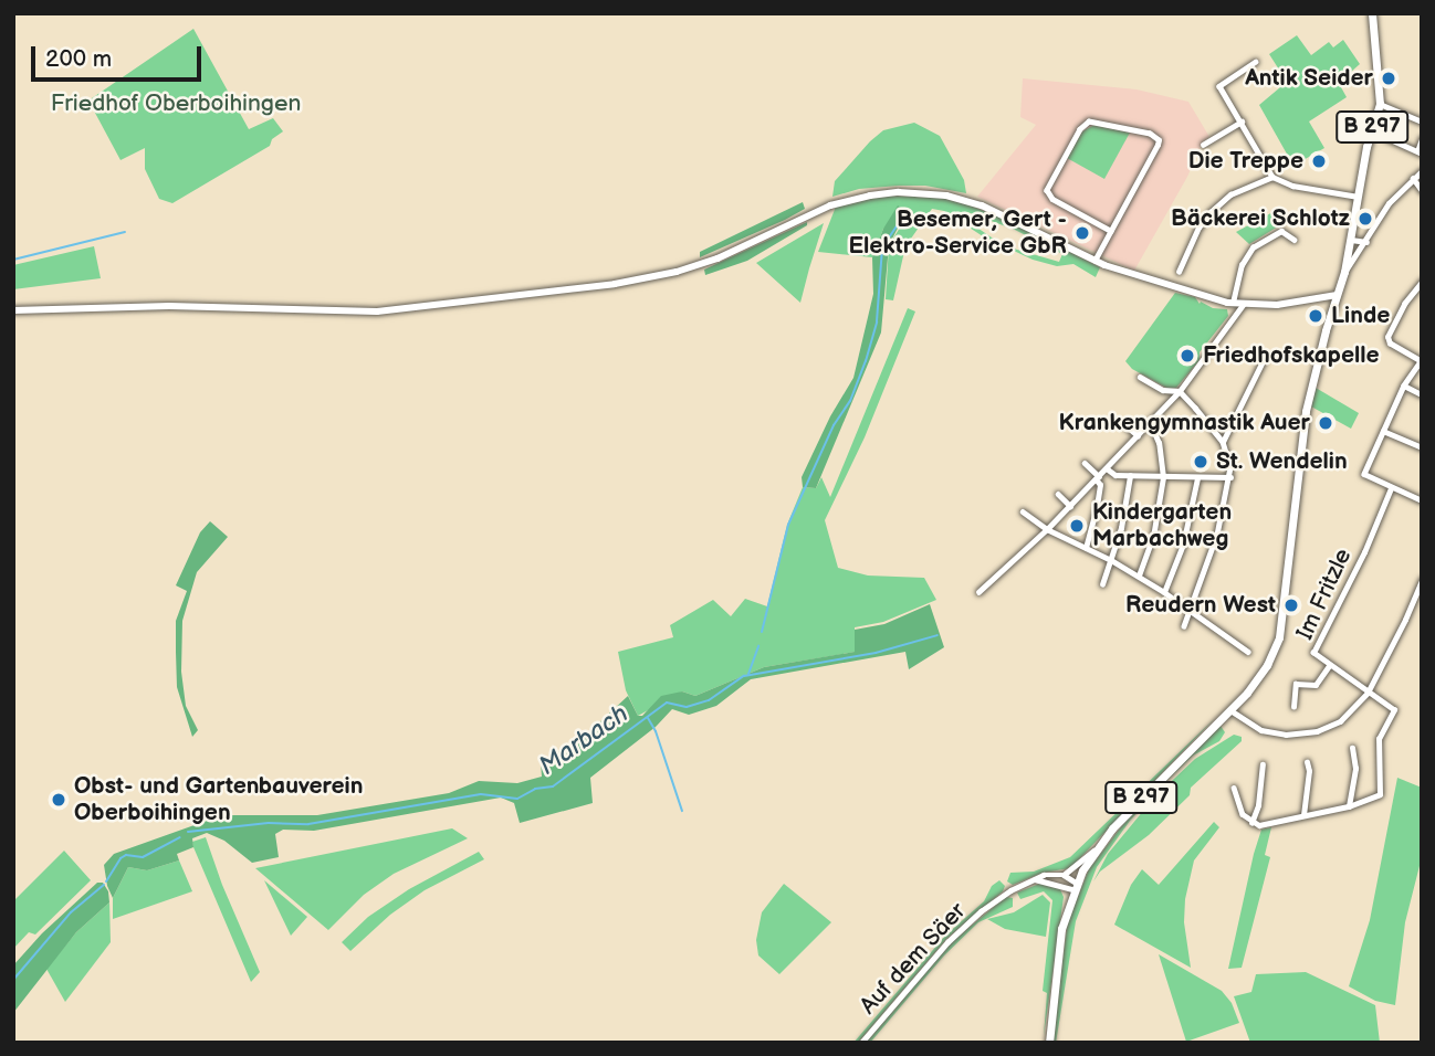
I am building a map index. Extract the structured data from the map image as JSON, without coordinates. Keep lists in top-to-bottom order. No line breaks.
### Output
{"streets":{"main road":["B 297"],"street":["Im Fritzle","Auf dem Säer"]},"crossings":[["B 297","Auf dem Säer"]],"water":["Marbach"],"parks":["Friedhof Oberboihingen"],"places":["Antik Seider","Die Treppe","Bäckerei Schlotz","Besemer, Gert - Elektro-Service GbR","Linde","Friedhofskapelle","Krankengymnastik Auer","St. Wendelin","Kindergarten Marbachweg","Reudern West","Obst- und Gartenbauverein Oberboihingen"],"scale_bar":"200 m"}
